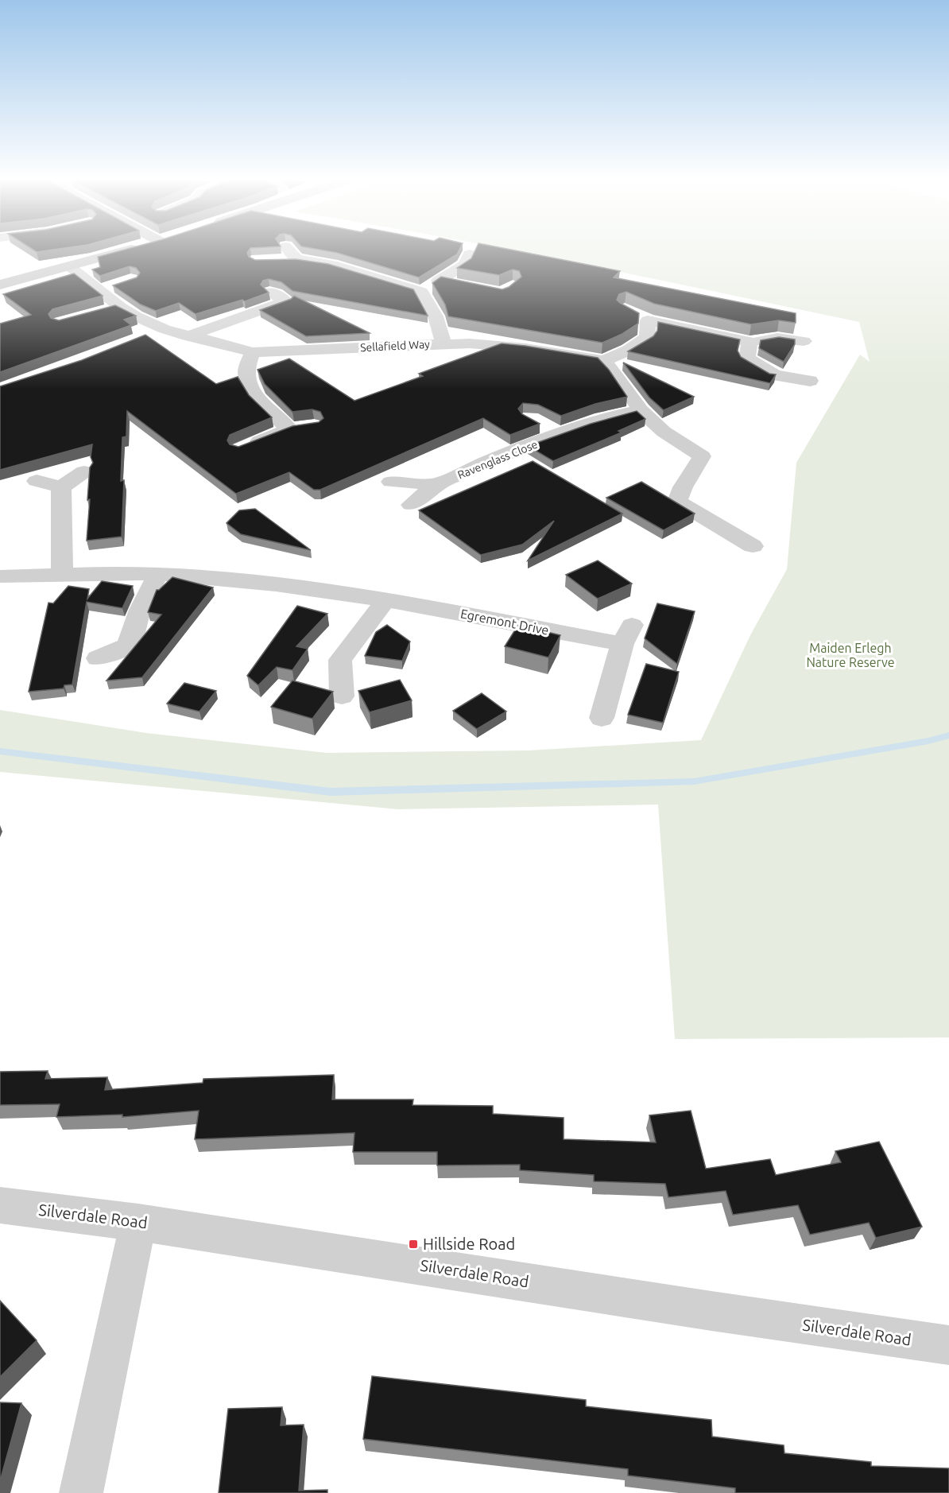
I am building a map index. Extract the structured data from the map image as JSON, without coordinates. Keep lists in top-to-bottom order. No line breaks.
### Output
{"streets":{"street":["Sellafield Way","Ravenglass Close","Egremont Drive","Silverdale Road"]},"parks":["Maiden Erlegh Nature Reserve"],"places":{"transit":["Hillside Road"]}}
